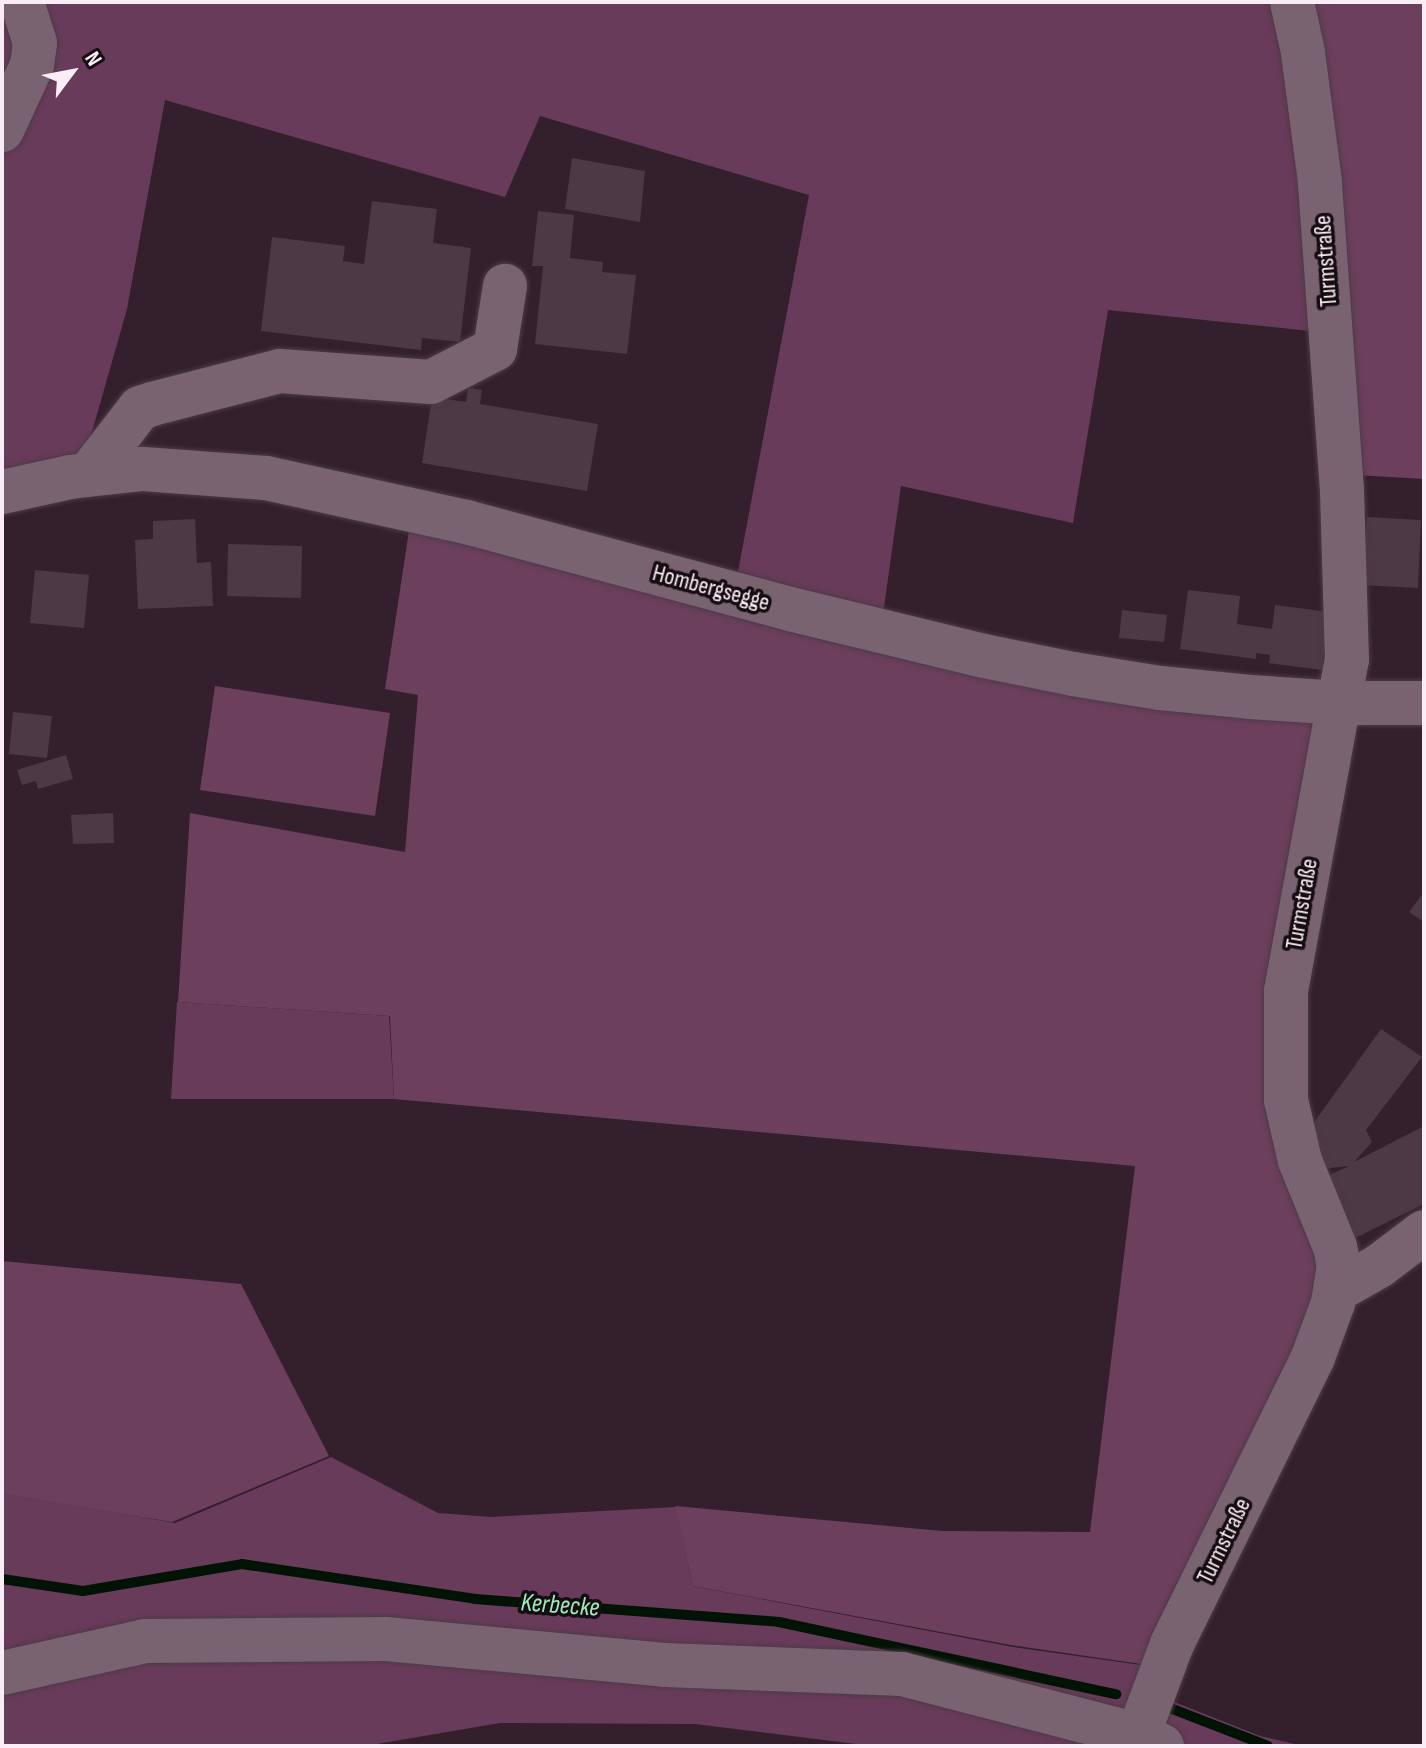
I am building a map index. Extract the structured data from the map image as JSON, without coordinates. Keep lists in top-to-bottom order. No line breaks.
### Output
{"streets":{"street":["Turmstraße","Hombergsegge"]},"crossings":[["Turmstraße","Hombergsegge"]],"water":["Kerbecke"],"north":"top right"}
